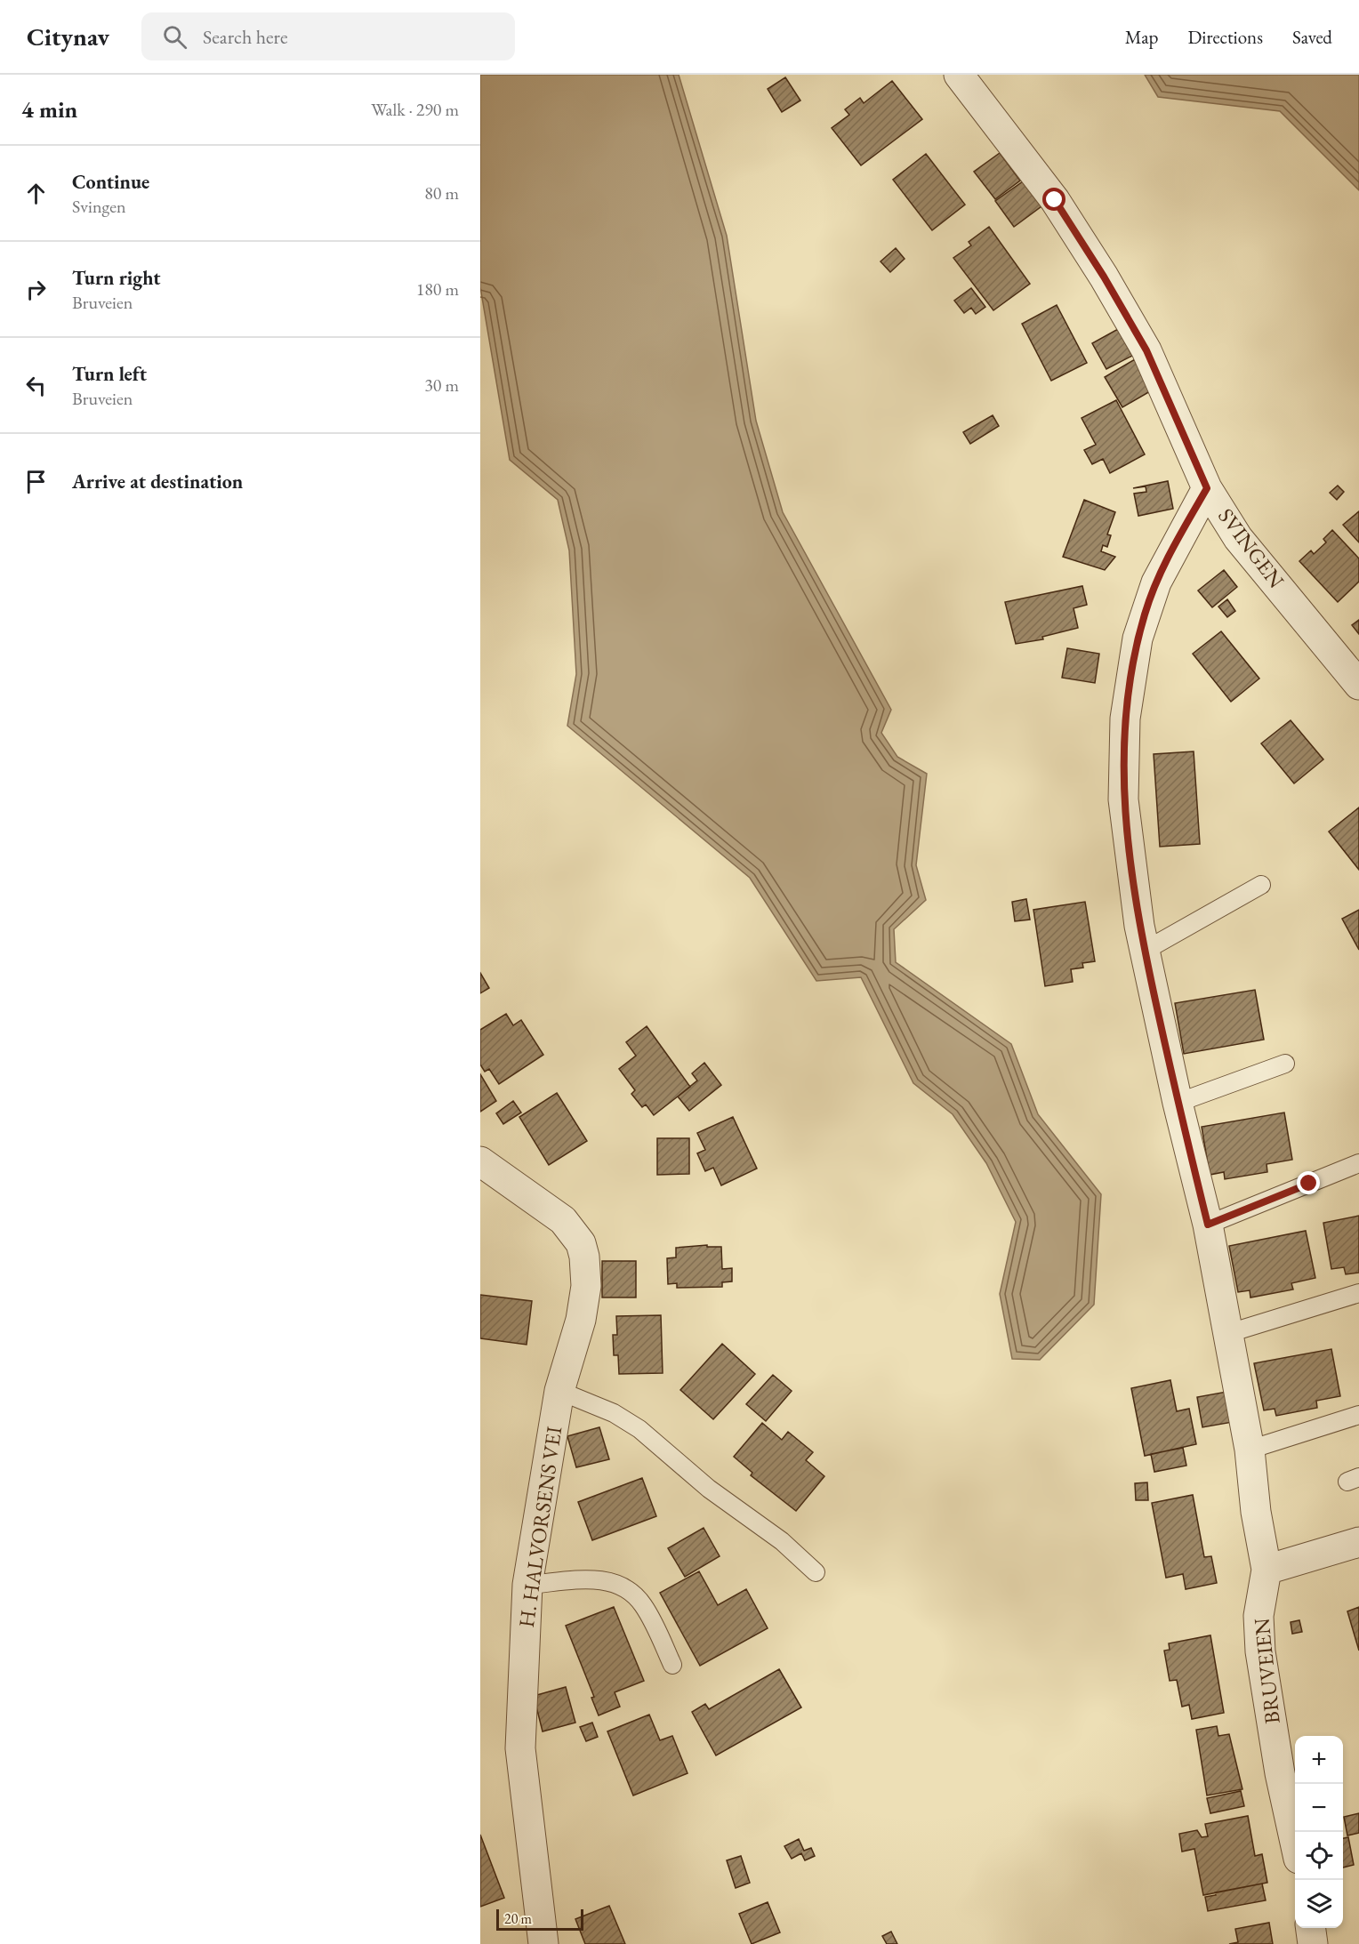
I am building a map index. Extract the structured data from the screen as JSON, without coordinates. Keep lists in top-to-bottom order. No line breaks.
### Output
{"streets":{"street":["SVINGEN","H. HALVORSENS VEI","BRUVEIEN"]},"crossings":[["SVINGEN","BRUVEIEN"]],"scale_bar":"20 m","page":{"header":"Citynav","search":"Search here","nav":["Map","Directions","Saved"],"heading":["4 min","Walk · 290 m"],"list":[["Continue","Svingen","80 m"],["Turn right","Bruveien","180 m"],["Turn left","Bruveien","30 m"],"Arrive at destination"],"map_buttons":["+","−"],"scale":"20 m"}}
